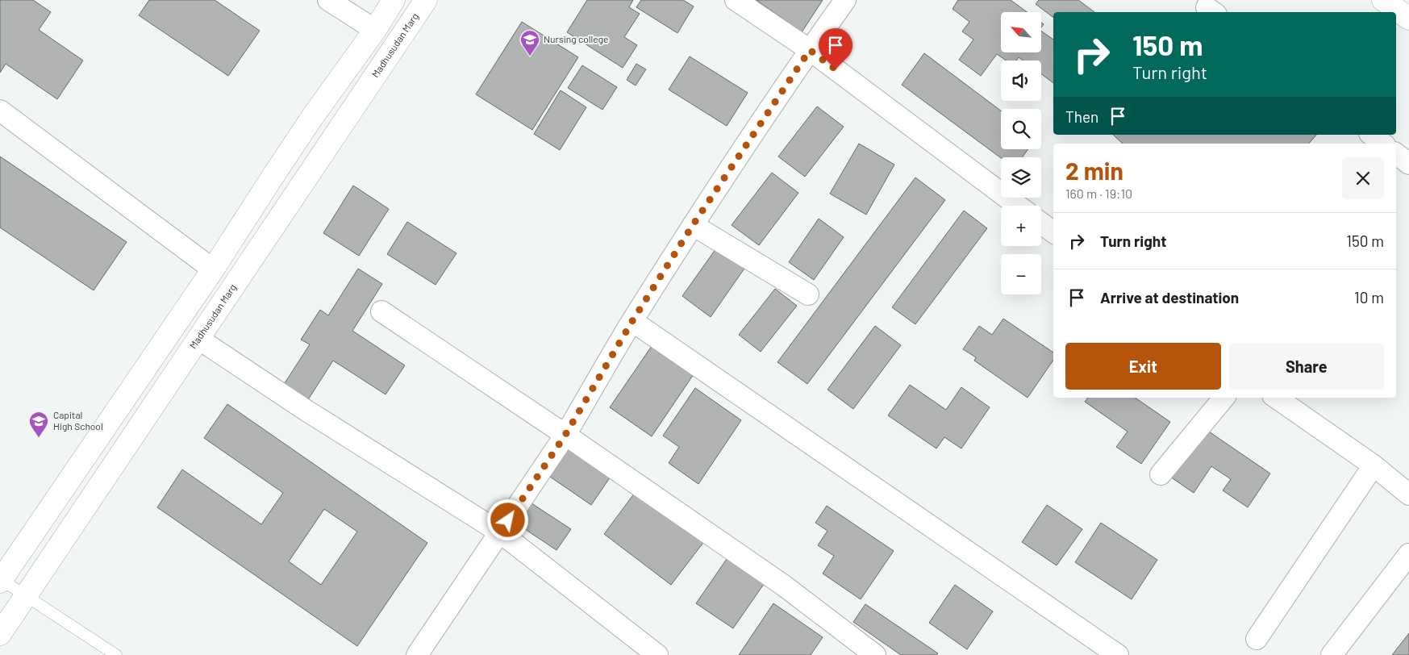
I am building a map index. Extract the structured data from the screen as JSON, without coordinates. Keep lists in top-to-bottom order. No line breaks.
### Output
{"streets":{"main road":["Madhusudan Marg"]},"places":{"school or university":["Nursing college","Capital High School"]},"north":"top left","page":{"map_buttons":["+","−"],"turn":["150 m","Turn right"],"then":"Then","heading":["2 min","160 m · 19:10"],"list":[{"name":"Turn right","value":"150 m"},{"name":"Arrive at destination","value":"10 m"}],"buttons":["Exit","Share"]}}
